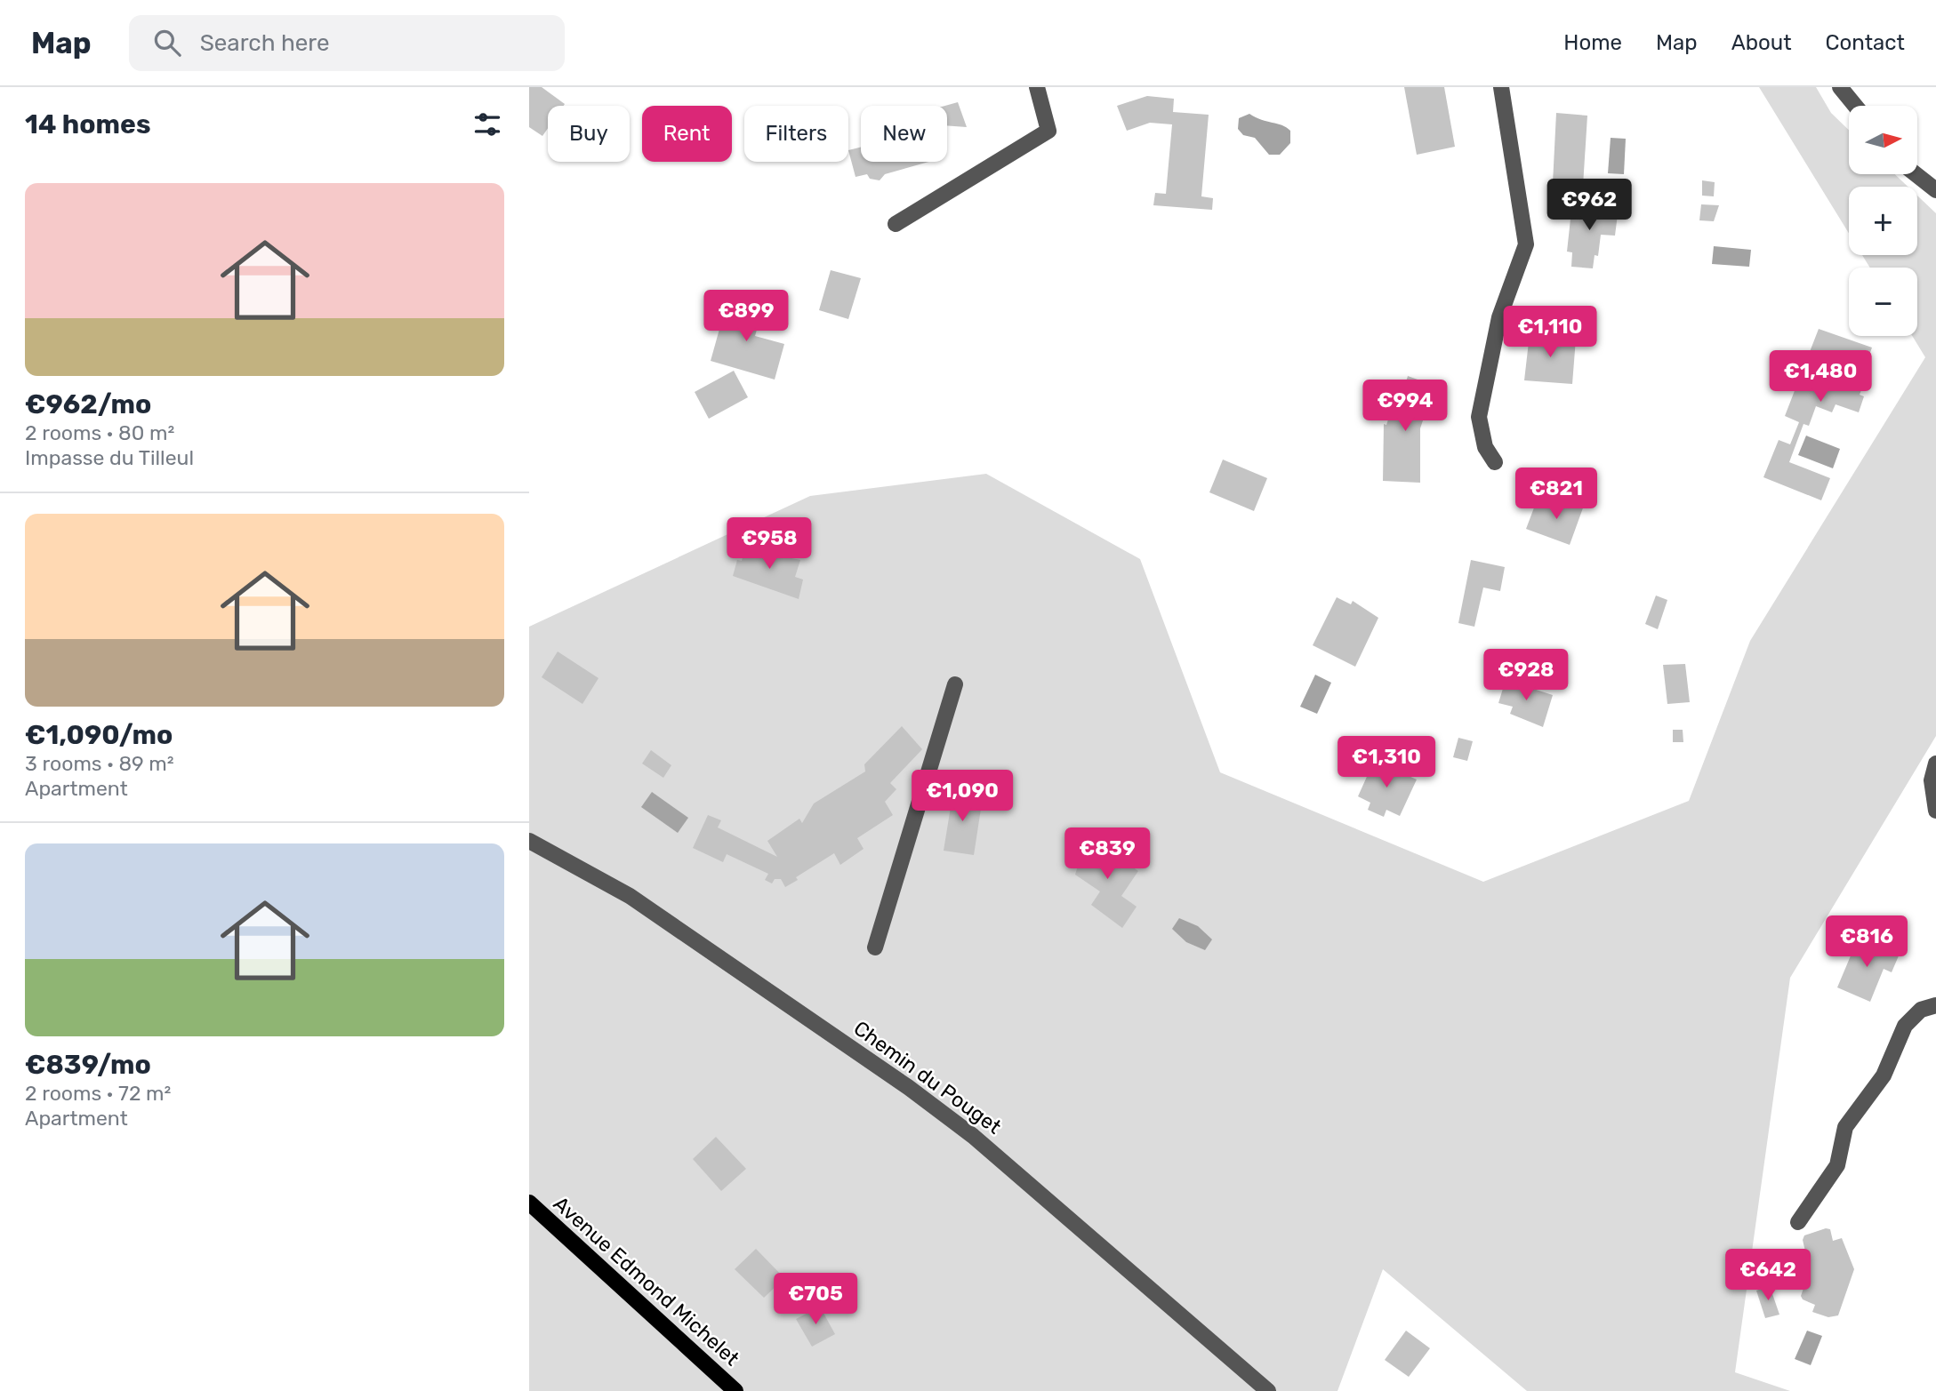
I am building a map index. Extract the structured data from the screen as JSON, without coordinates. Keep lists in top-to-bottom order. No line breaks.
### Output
{"streets":{"main road":["Avenue Edmond Michelet"],"street":["Chemin du Pouget"]},"north":"right","page":{"header":"Map","search":"Search here","nav":["Home","Map","About","Contact"],"heading":"14 homes","map_buttons":["+","−"],"chip":["Buy","Rent","Filters","New"],"list":[{"name":"€962/mo","note":"2 rooms · 80 m² · Impasse du Tilleul"},{"name":"€1,090/mo","note":"3 rooms · 89 m² · Apartment"},{"name":"€839/mo","note":"2 rooms · 72 m² · Apartment"}],"price":["€962","€899","€1,110","€1,480","€994","€821","€958","€928","€1,310","€1,090","€839","€816","€642","€705"]}}
